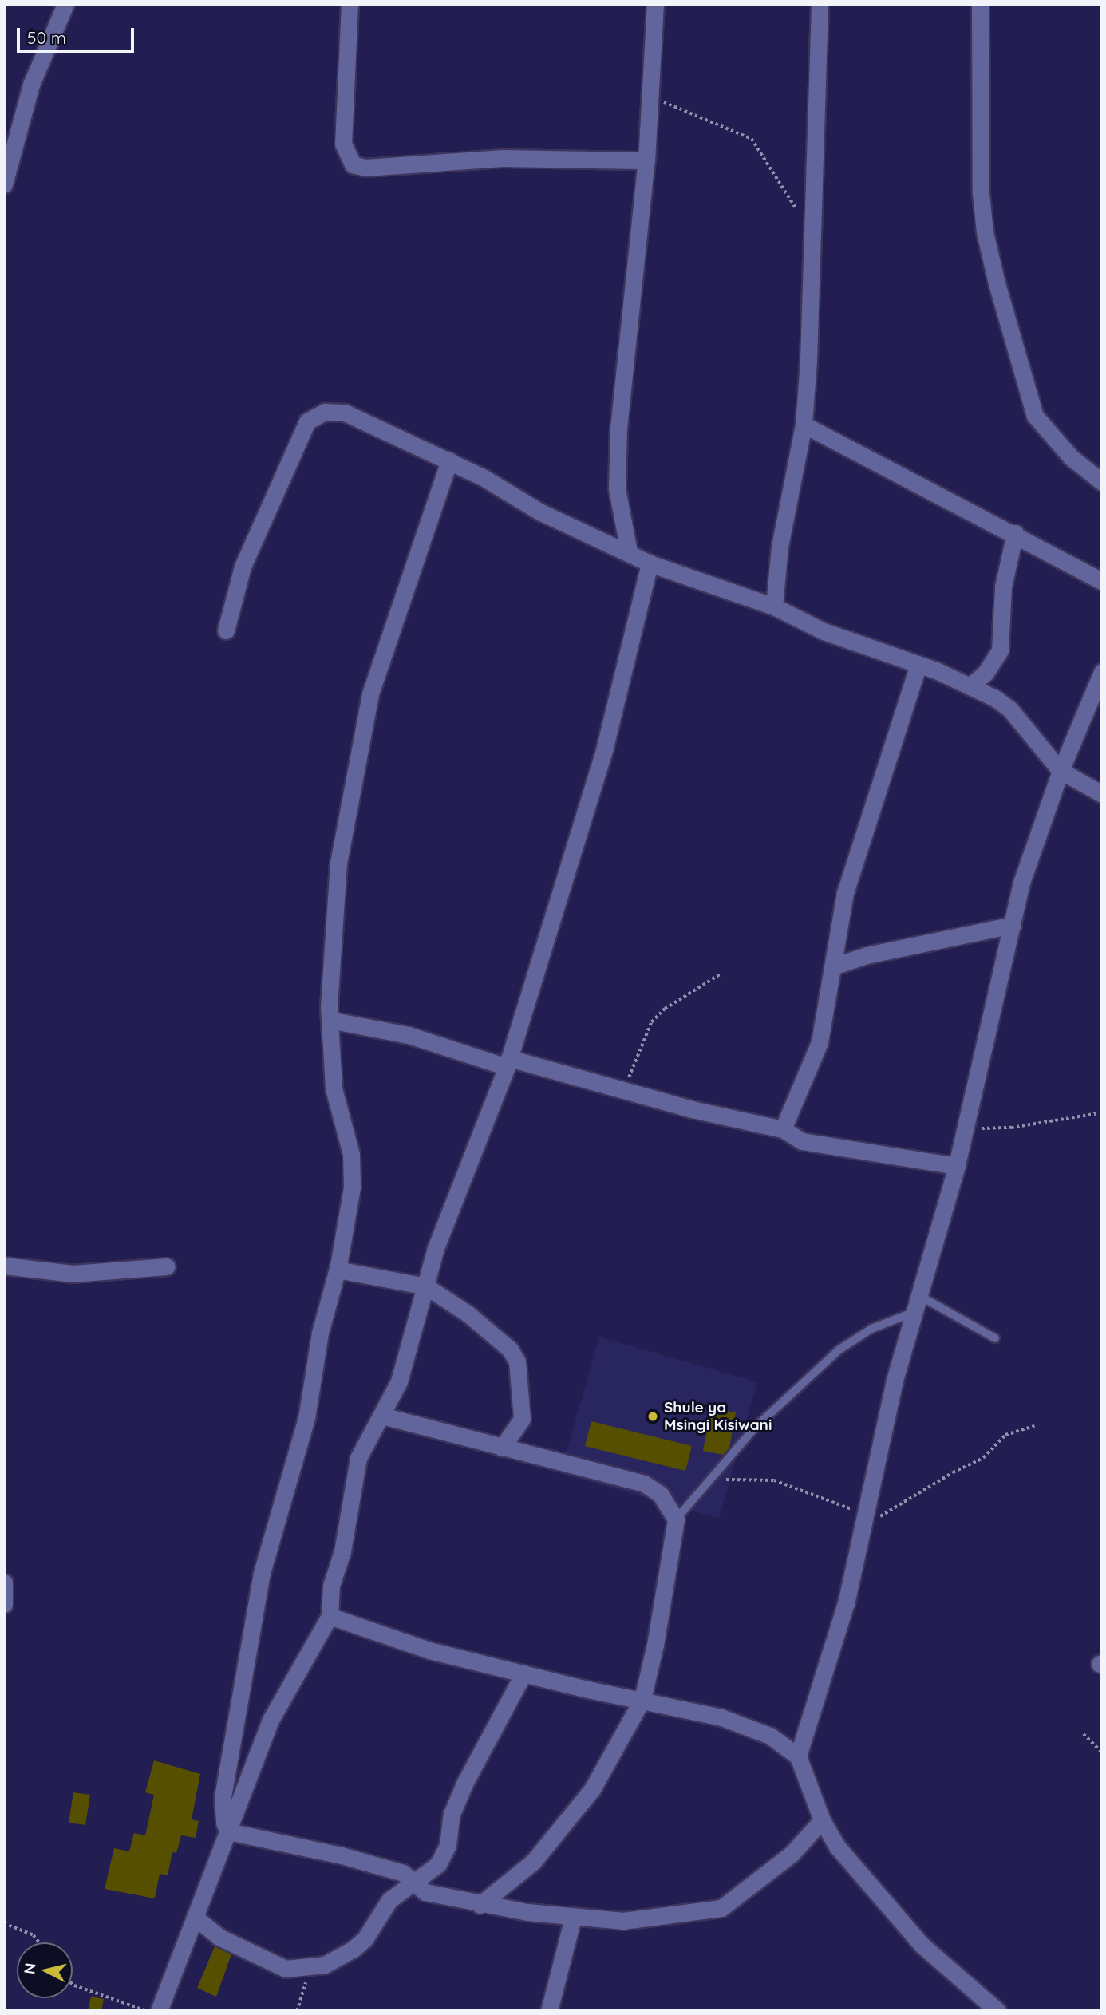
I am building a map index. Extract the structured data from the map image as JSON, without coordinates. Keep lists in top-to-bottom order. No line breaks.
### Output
{"places":["Shule ya Msingi Kisiwani"],"scale_bar":"50 m","north":"left"}
